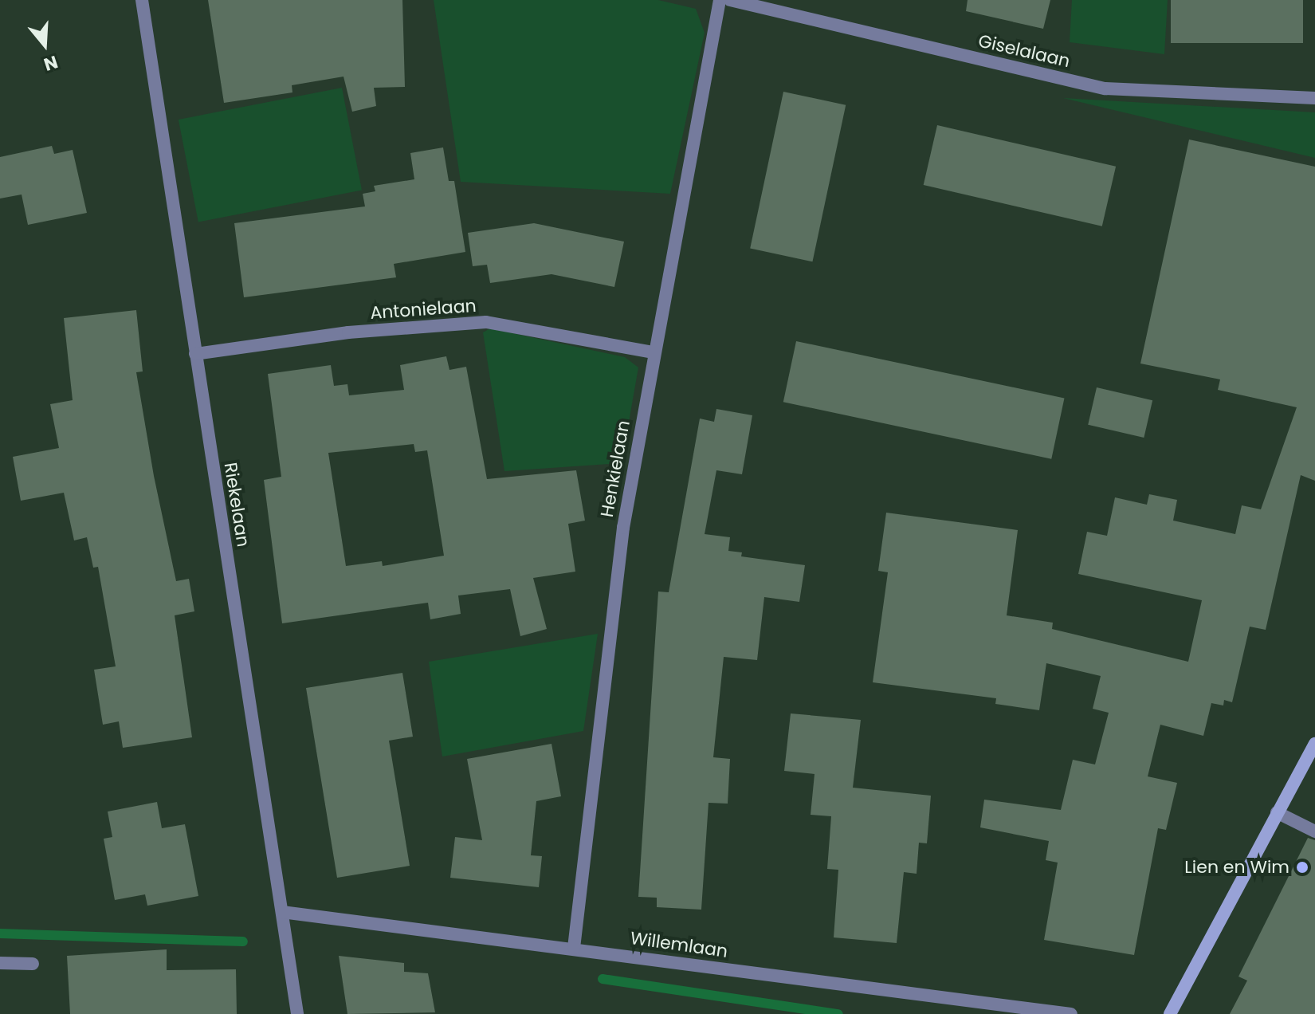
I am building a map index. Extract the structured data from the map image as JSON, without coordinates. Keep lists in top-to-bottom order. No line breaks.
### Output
{"streets":{"street":["Giselalaan","Antonielaan","Henkielaan","Riekelaan","Willemlaan"]},"crossings":[["Antonielaan","Henkielaan"],["Antonielaan","Riekelaan"],["Henkielaan","Willemlaan"],["Riekelaan","Willemlaan"]],"places":["Lien en Wim"],"north":"bottom"}
